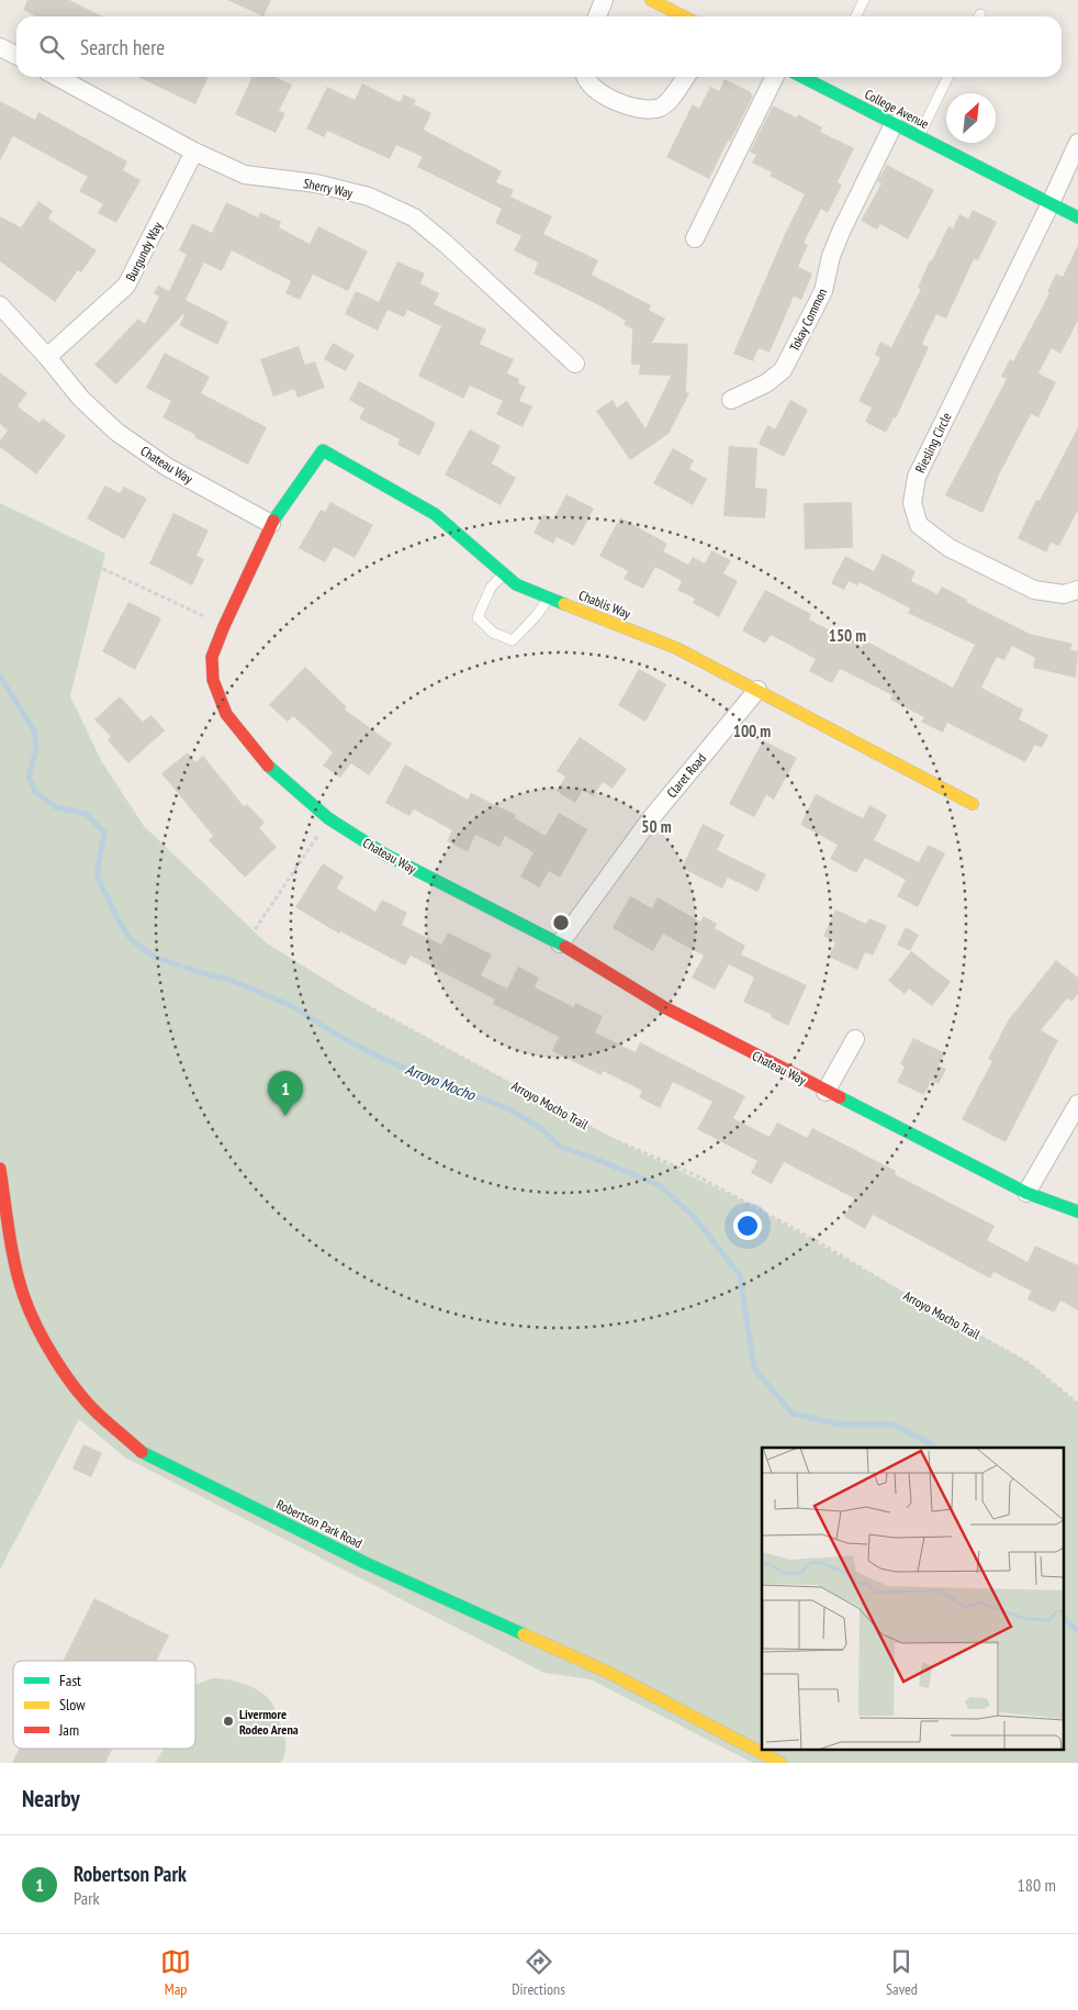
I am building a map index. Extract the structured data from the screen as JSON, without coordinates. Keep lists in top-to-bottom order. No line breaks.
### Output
{"streets":{"street":["College Avenue","Sherry Way","Burgundy Way","Tokay Common","Riesling Circle","Chateau Way","Chablis Way","Claret Road","Robertson Park Road"],"path":["Arroyo Mocho Trail"]},"crossings":[["College Avenue","Tokay Common"],["College Avenue","Riesling Circle"],["Sherry Way","Burgundy Way"],["Burgundy Way","Chateau Way"],["Chateau Way","Chablis Way"],["Chateau Way","Claret Road"],["Chablis Way","Claret Road"]],"water":["Arroyo Mocho"],"places":["Livermore Rodeo Arena"],"legend":["Fast","Slow","Jam"],"north":"top right","page":{"search":"Search here","pins":"1","heading":"Nearby","list":[{"mark":"1","name":"Robertson Park","note":"Park","value":"180 m"}],"nav":["Map","Directions","Saved"]},"rings":["150 m","100 m","50 m"]}
